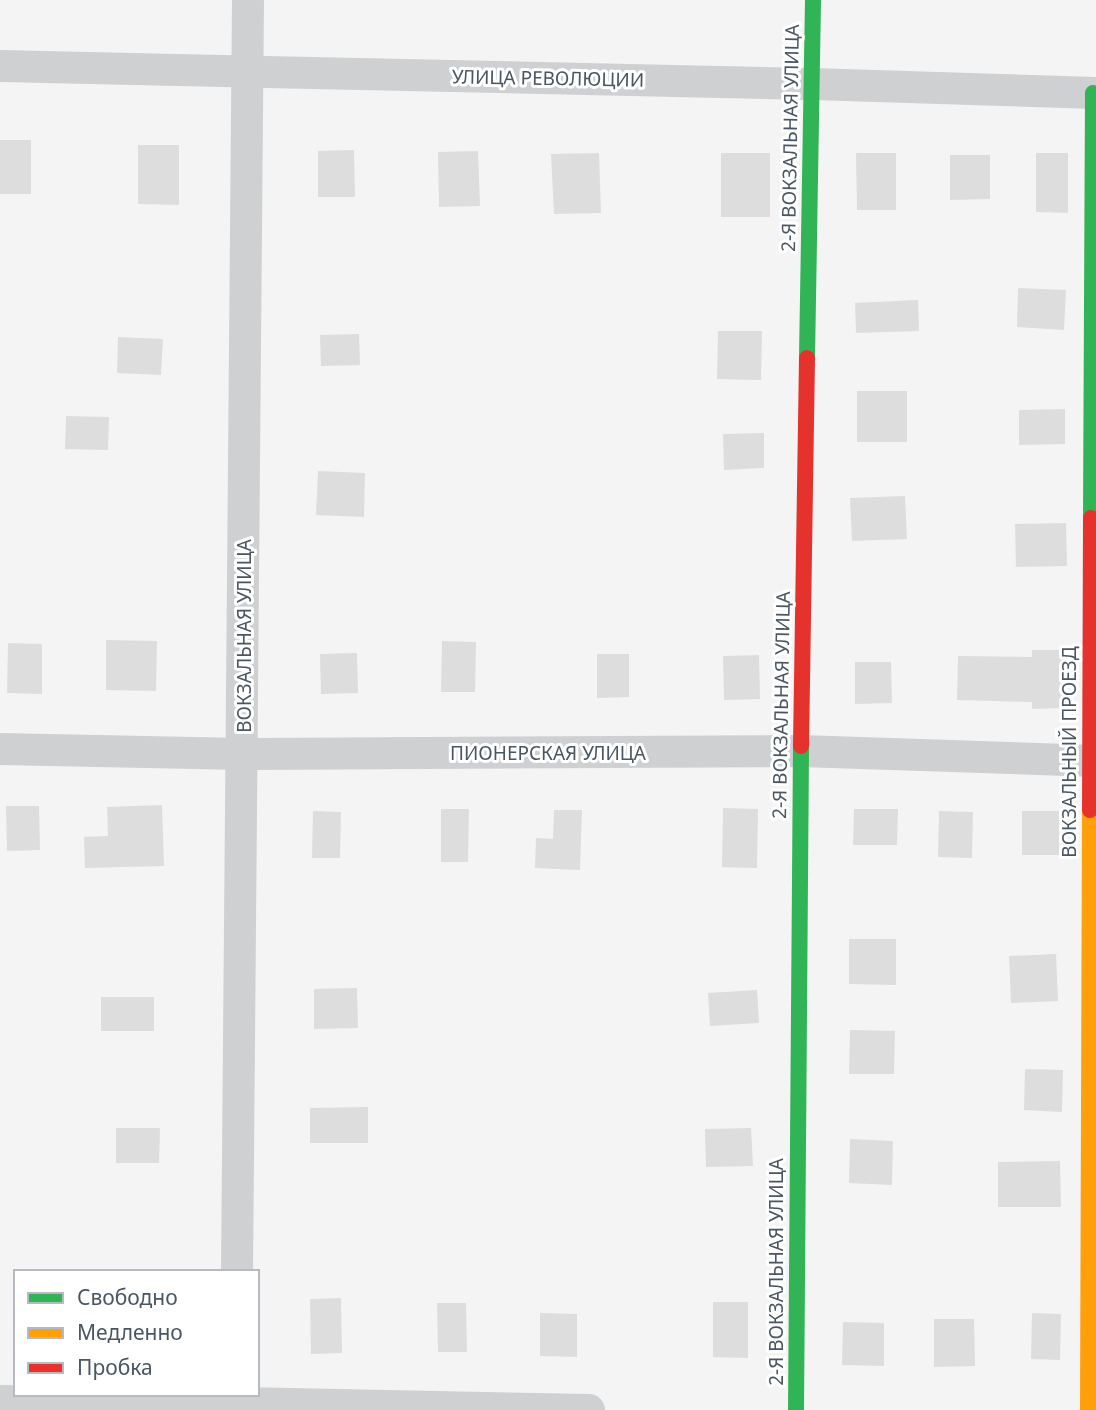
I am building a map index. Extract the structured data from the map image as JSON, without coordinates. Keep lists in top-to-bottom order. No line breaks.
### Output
{"streets":{"street":["УЛИЦА РЕВОЛЮЦИИ","2-Я ВОКЗАЛЬНАЯ УЛИЦА","ВОКЗАЛЬНАЯ УЛИЦА","ВОКЗАЛЬНЫЙ ПРОЕЗД","ПИОНЕРСКАЯ УЛИЦА"]},"crossings":[["УЛИЦА РЕВОЛЮЦИИ","2-Я ВОКЗАЛЬНАЯ УЛИЦА"],["УЛИЦА РЕВОЛЮЦИИ","ВОКЗАЛЬНАЯ УЛИЦА"],["УЛИЦА РЕВОЛЮЦИИ","ВОКЗАЛЬНЫЙ ПРОЕЗД"],["2-Я ВОКЗАЛЬНАЯ УЛИЦА","ПИОНЕРСКАЯ УЛИЦА"],["ВОКЗАЛЬНАЯ УЛИЦА","ПИОНЕРСКАЯ УЛИЦА"],["ВОКЗАЛЬНЫЙ ПРОЕЗД","ПИОНЕРСКАЯ УЛИЦА"]],"legend":["Свободно","Медленно","Пробка"]}
